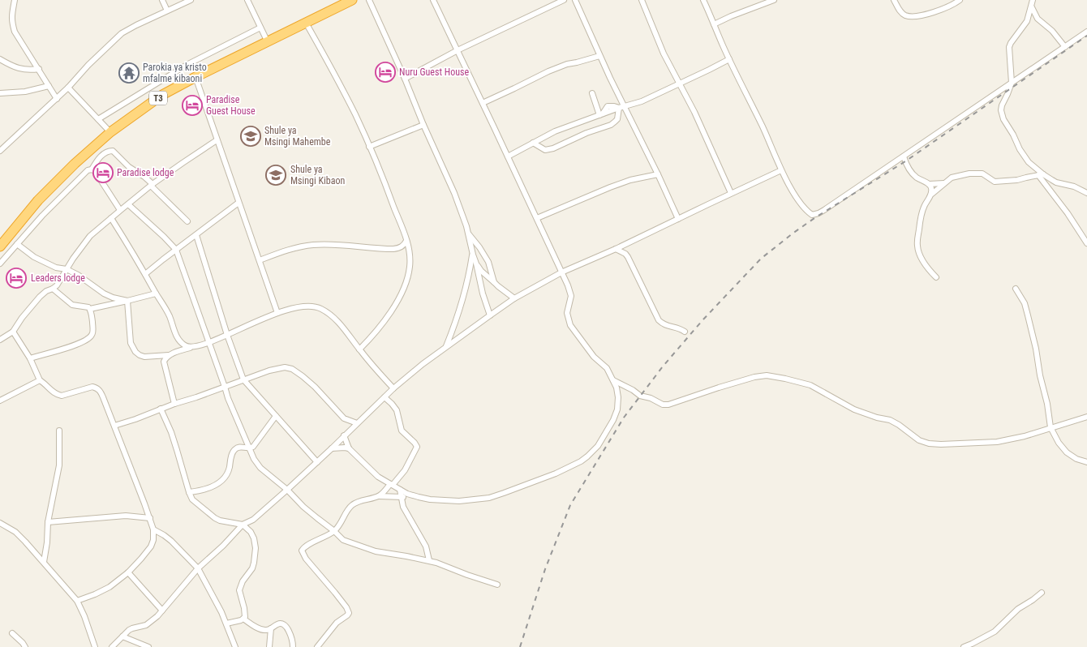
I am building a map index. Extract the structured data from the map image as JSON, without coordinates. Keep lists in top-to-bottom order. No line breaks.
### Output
{"streets":{"highway":["T3"]},"places":{"hotel":["Nuru Guest House","Paradise Guest House","Paradise lodge","Leaders lodge"],"temple":["Parokia ya kristo mfalme kibaoni"],"school or university":["Shule ya Msingi Mahembe","Shule ya Msingi Kibaon"]}}
